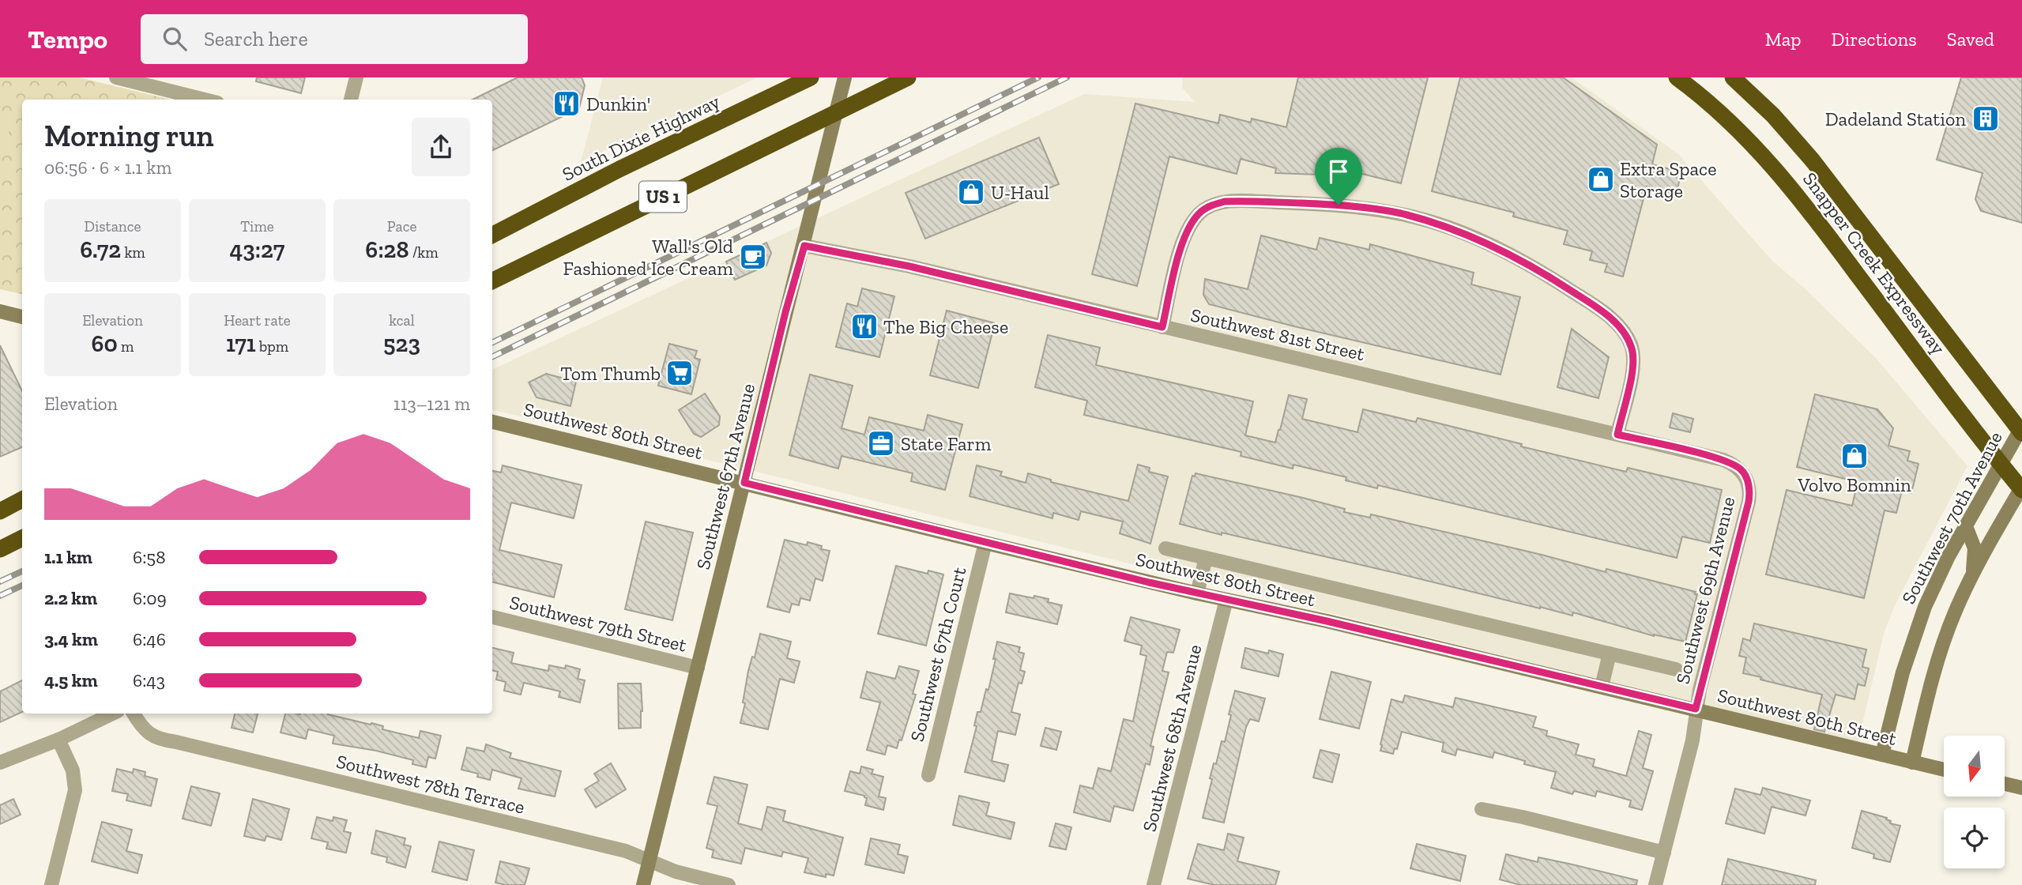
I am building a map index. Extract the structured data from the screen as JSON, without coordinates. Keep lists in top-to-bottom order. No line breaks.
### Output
{"streets":{"highway":["South Dixie Highway","US 1","Snapper Creek Expressway"],"street":["Southwest 81st Street","Southwest 80th Street","Southwest 67th Avenue","Southwest 70th Avenue","Southwest 69th Avenue","Southwest 79th Street","Southwest 67th Court","Southwest 68th Avenue","Southwest 78th Terrace"]},"crossings":[["US 1","Southwest 67th Avenue"],["Southwest 81st Street","Southwest 67th Avenue"],["Southwest 81st Street","Southwest 69th Avenue"],["Southwest 80th Street","Southwest 67th Avenue"],["Southwest 80th Street","Southwest 70th Avenue"],["Southwest 80th Street","Southwest 69th Avenue"],["Southwest 80th Street","Southwest 67th Court"],["Southwest 80th Street","Southwest 68th Avenue"],["Southwest 67th Avenue","Southwest 79th Street"],["Southwest 67th Avenue","Southwest 78th Terrace"]],"places":{"restaurant":["Dunkin'","The Big Cheese"],"building":["Dadeland Station"],"shop":["Extra Space Storage","U-Haul","Volvo Bomnin"],"cafe":["Wall's Old Fashioned Ice Cream"],"supermarket":["Tom Thumb"],"office":["State Farm"]},"north":"bottom","page":{"header":"Tempo","search":"Search here","nav":["Map","Directions","Saved"],"heading":["Morning run","06:56 · 6 × 1.1 km"],"stats":[["Distance","6.72 km"],["Time","43:27"],["Pace","6:28 /km"],["Elevation","60 m"],["Heart rate","171 bpm"],["kcal","523"]],"chart":["Elevation","113–121 m"],"list":[{"name":"1.1 km","note":"6:58"},{"name":"2.2 km","note":"6:09"},{"name":"3.4 km","note":"6:46"},{"name":"4.5 km","note":"6:43"}]}}
